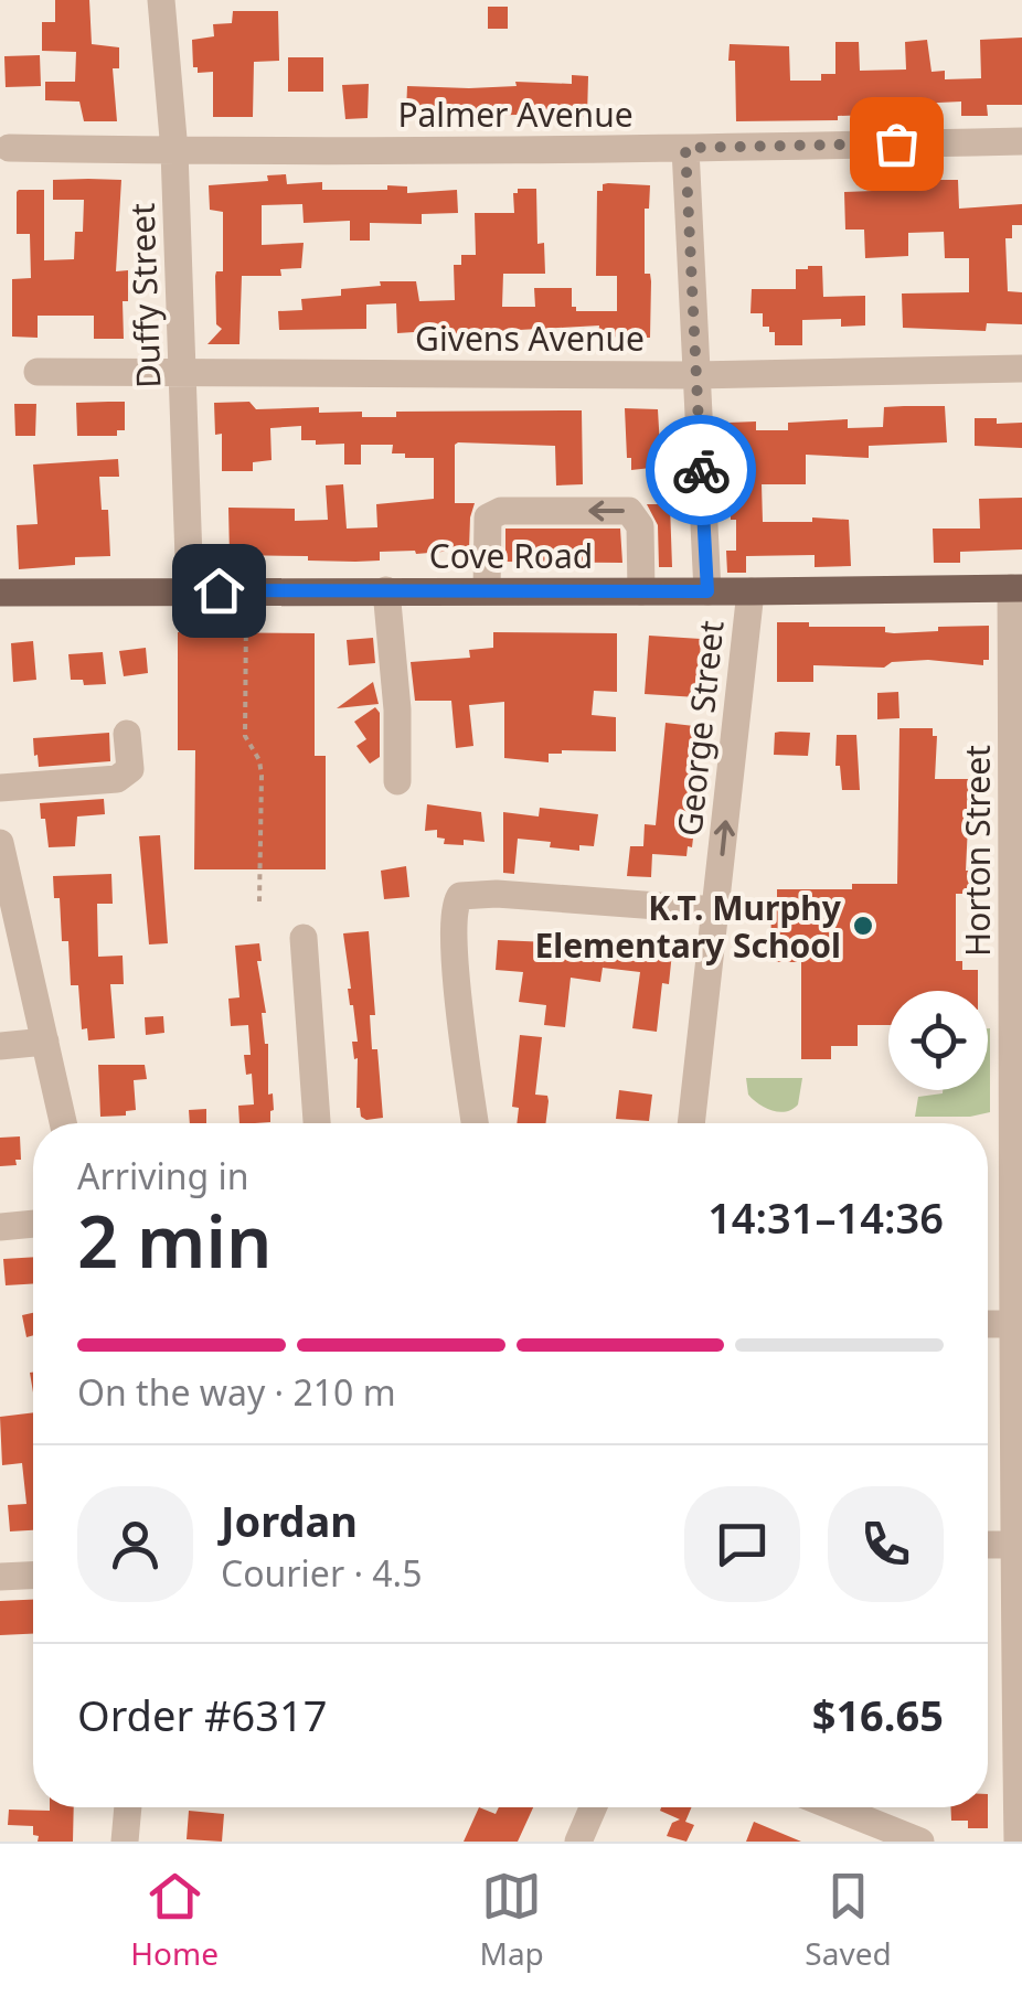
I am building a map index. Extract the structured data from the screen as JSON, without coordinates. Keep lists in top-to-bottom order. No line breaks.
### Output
{"streets":{"main road":["Cove Road"],"street":["Palmer Avenue","Duffy Street","Givens Avenue","George Street","Horton Street"]},"crossings":[["Palmer Avenue","Duffy Street"],["Duffy Street","Givens Avenue"],["Duffy Street","Cove Road"],["Cove Road","George Street"],["Cove Road","Horton Street"]],"one_way":["George Street"],"places":["K.T. Murphy Elementary School"],"page":{"heading":["2 min","Arriving in","14:31–14:36"],"panel":["Jordan","Courier · 4.5","Order #6317","$16.65"],"bar":"On the way · 210 m","tabs":["Home","Map","Saved"]}}
